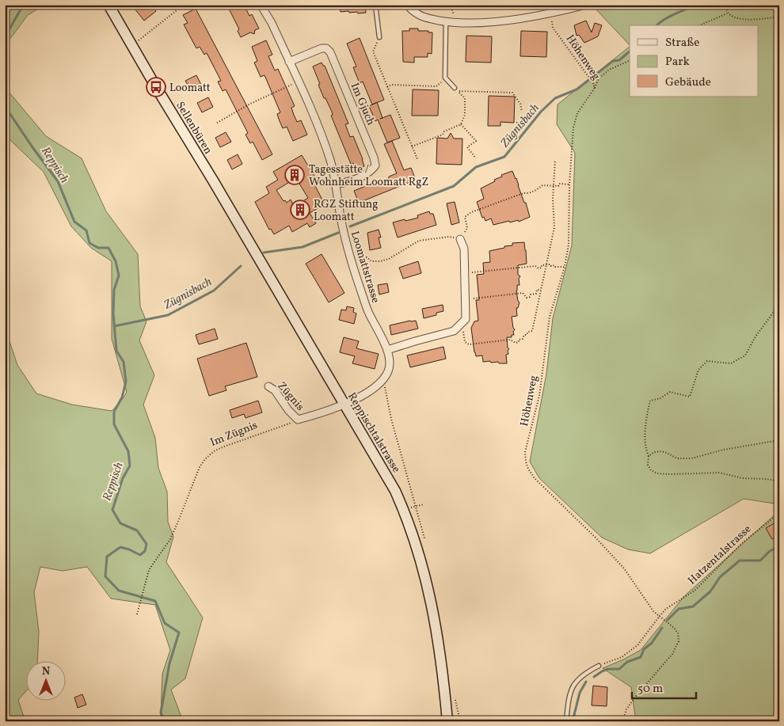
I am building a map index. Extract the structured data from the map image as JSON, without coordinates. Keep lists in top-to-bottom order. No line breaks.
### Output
{"streets":{"main road":["Sellenbüren","Reppischtalstrasse"],"street":["Im Gjuch","Loomattstrasse","Zügnis"],"path":["Höhenweg","Im Zügnis","Hatzentalstrasse"]},"crossings":[["Höhenweg","Hatzentalstrasse"],["Im Gjuch","Loomattstrasse"],["Sellenbüren","Reppischtalstrasse"],["Loomattstrasse","Reppischtalstrasse"],["Zügnis","Im Zügnis"]],"water":["Zügnisbach","Reppisch"],"places":{"bus stop":["Loomatt"],"building":["Tagesstätte / Wohnheim Loomatt RgZ","RGZ Stiftung Loomatt"]},"legend":["Straße","Park","Gebäude"],"scale_bar":"50 m","north":"top"}
